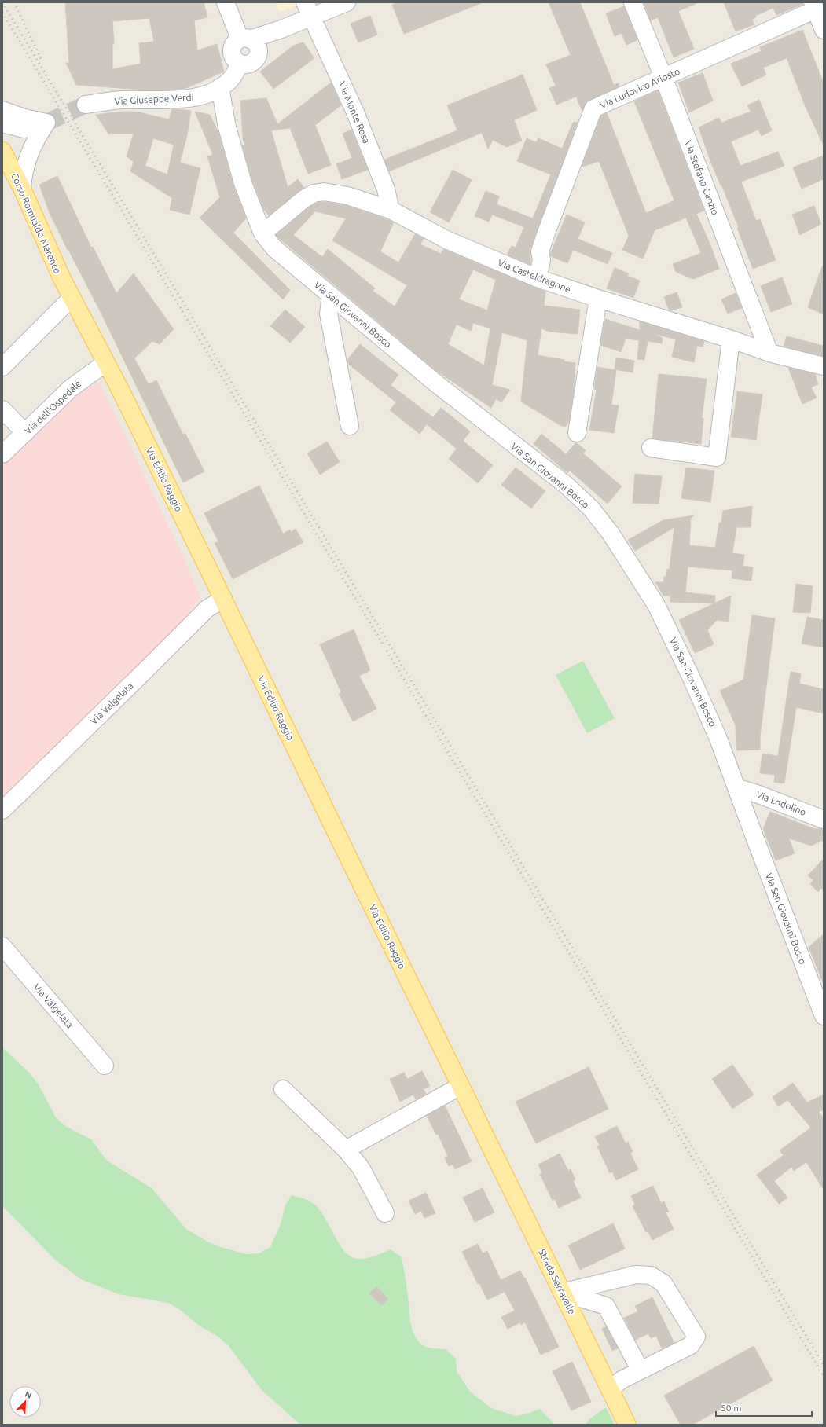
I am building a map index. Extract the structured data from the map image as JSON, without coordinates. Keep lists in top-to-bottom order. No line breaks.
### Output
{"streets":{"main road":["Corso Romualdo Marenco","Via Edilio Raggio","Strada Serravalle"],"street":["Via Ludovico Ariosto","Via Giuseppe Verdi","Via Monte Rosa","Via Stefano Canzio","Via Casteldragone","Via San Giovanni Bosco","Via dell'Ospedale","Via Valgelata","Via Lodolino"]},"crossings":[["Via Ludovico Ariosto","Via Stefano Canzio"],["Via Ludovico Ariosto","Via Casteldragone"],["Via Giuseppe Verdi","Via San Giovanni Bosco"],["Via Monte Rosa","Via Casteldragone"],["Via Stefano Canzio","Via Casteldragone"],["Corso Romualdo Marenco","Via Edilio Raggio"],["Via Casteldragone","Via San Giovanni Bosco"],["Via San Giovanni Bosco","Via Lodolino"],["Via dell'Ospedale","Via Edilio Raggio"],["Via Edilio Raggio","Via Valgelata"],["Via Edilio Raggio","Strada Serravalle"]],"scale_bar":"50 m","north":"top right"}
